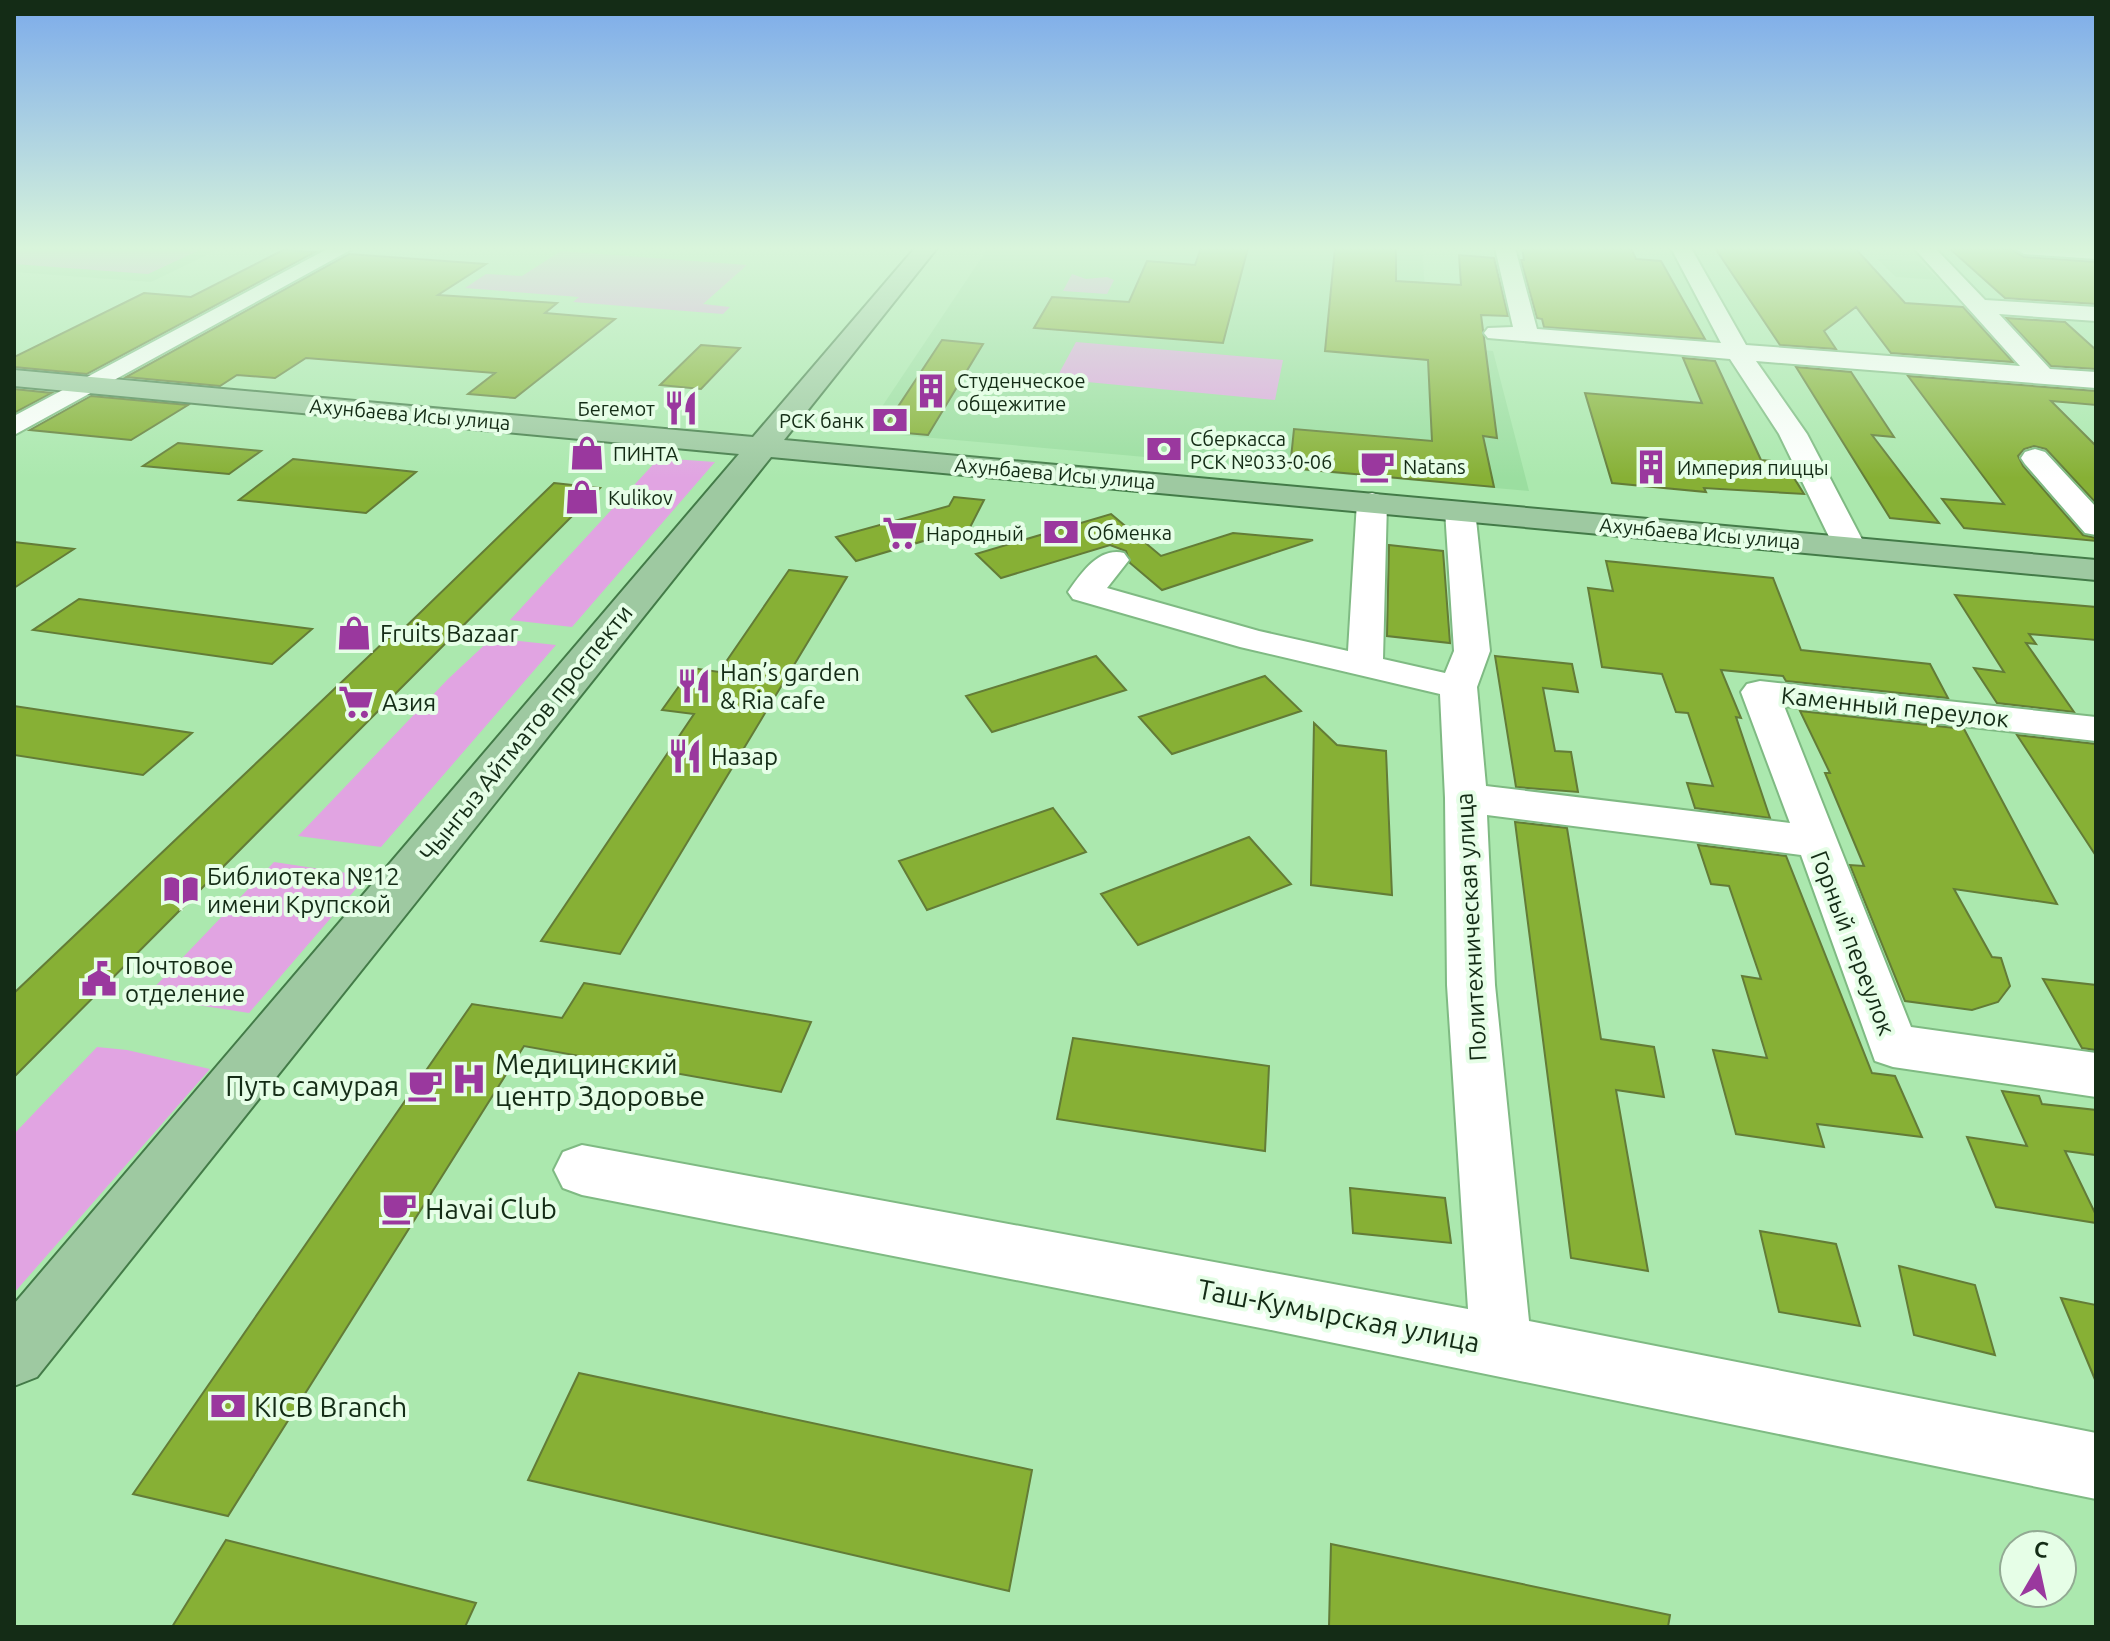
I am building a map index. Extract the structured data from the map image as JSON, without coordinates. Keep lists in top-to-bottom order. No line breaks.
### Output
{"streets":{"main road":["Ахунбаева Исы улица","Чынгыз Айтматов проспекти"],"street":["Каменный переулок","Политехническая улица","Горный переулок","Таш-Кумырская улица"]},"crossings":[["Ахунбаева Исы улица","Чынгыз Айтматов проспекти"],["Ахунбаева Исы улица","Политехническая улица"],["Каменный переулок","Горный переулок"],["Политехническая улица","Горный переулок"],["Политехническая улица","Таш-Кумырская улица"]],"places":{"building":["Студенческое общежитие","Империя пиццы"],"restaurant":["Бегемот","Han’s garden & Ria cafe","Назар"],"bank":["РСК банк","Сберкасса РСК №033-0-06","Обменка","KICB Branch"],"shop":["ПИНТА","Kulikov","Fruits Bazaar"],"cafe":["Natans","Путь самурая","Havai Club"],"supermarket":["Народный","Азия"],"library":["Библиотека №12 имени Крупской"],"public building":["Почтовое отделение"],"hospital":["Медицинский центр Здоровье"]},"north":"top"}
